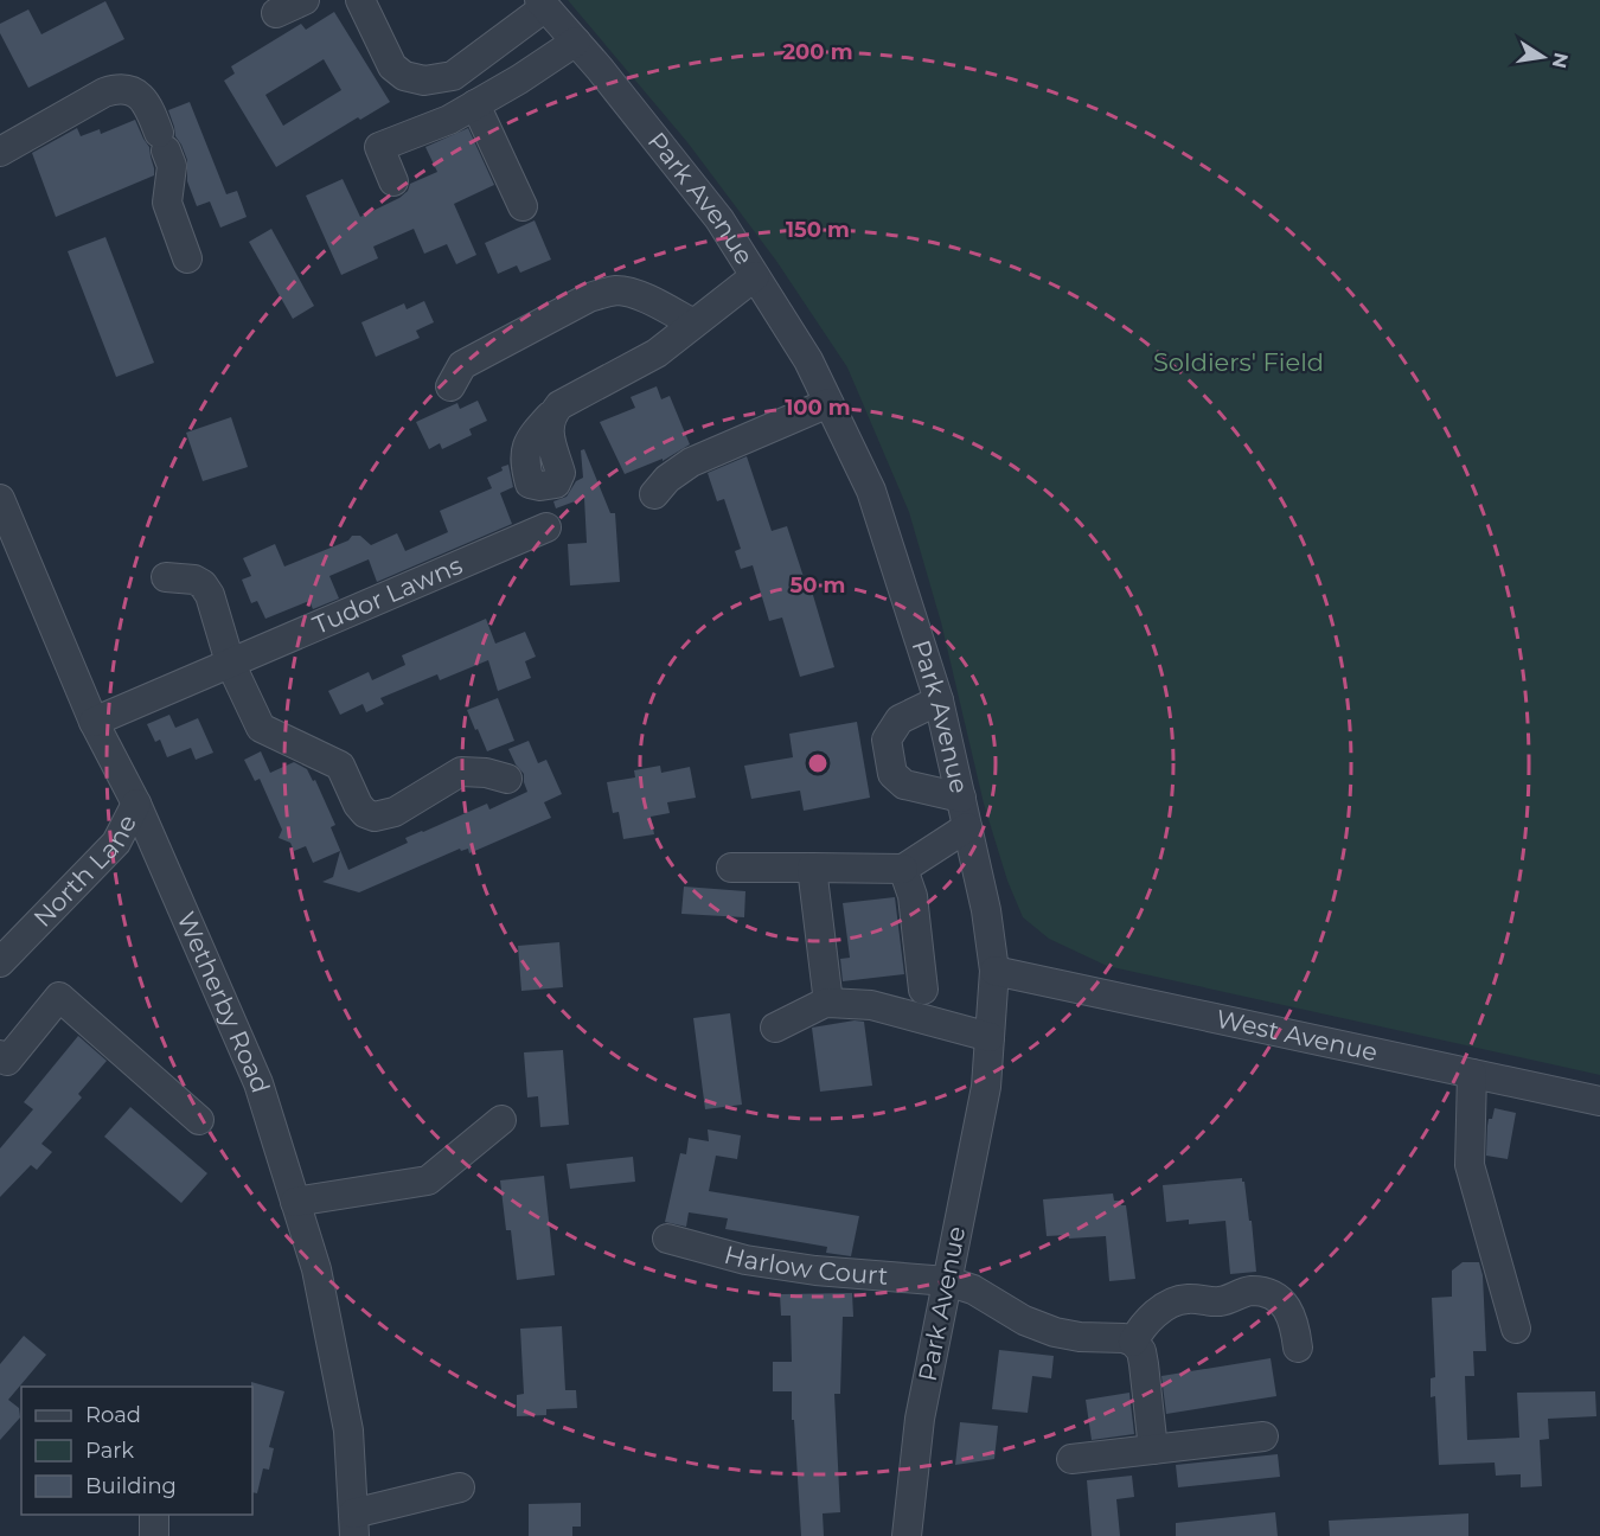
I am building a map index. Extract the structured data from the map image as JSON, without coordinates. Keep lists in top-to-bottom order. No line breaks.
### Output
{"streets":{"street":["Park Avenue","Tudor Lawns","North Lane","Wetherby Road","West Avenue","Harlow Court"]},"crossings":[["Park Avenue","West Avenue"],["Park Avenue","Harlow Court"],["Tudor Lawns","Wetherby Road"],["North Lane","Wetherby Road"]],"parks":["Soldiers' Field"],"legend":["Road","Park","Building"],"north":"right","rings":["200 m","150 m","100 m","50 m"]}
